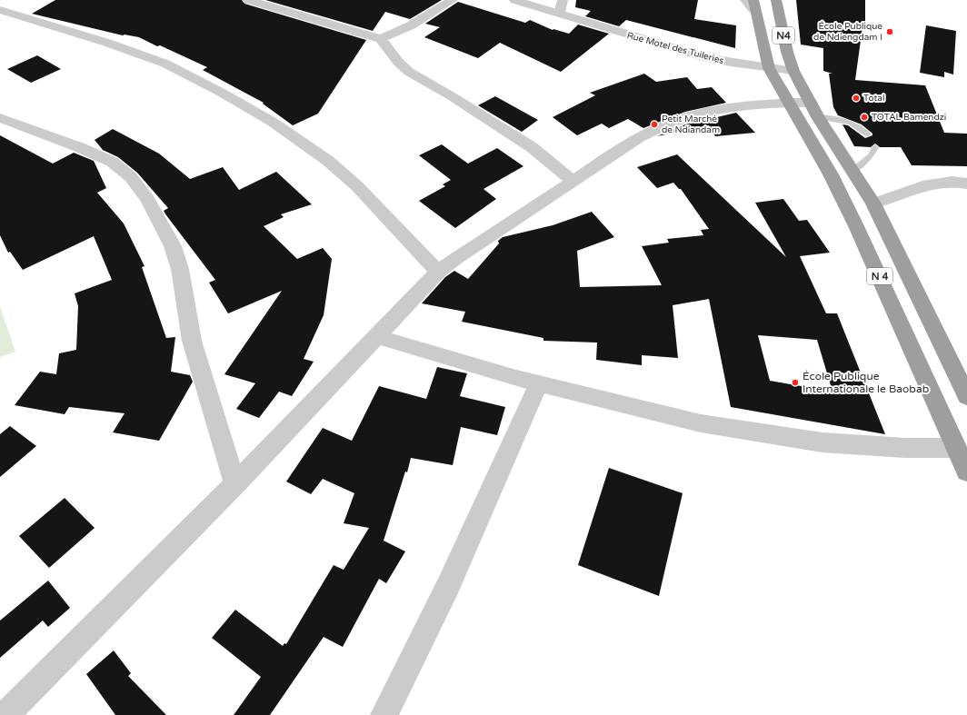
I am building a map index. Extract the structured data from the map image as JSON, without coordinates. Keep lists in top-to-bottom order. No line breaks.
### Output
{"streets":{"highway":["N4","N 4"],"street":["Rue Motel des Tuileries"]},"crossings":[["N4","Rue Motel des Tuileries"],["N4","N 4"],["Rue Motel des Tuileries","N 4"]],"places":["École Publique de Ndiengdam I","Total","TOTAL Bamendzi","Petit Marché de Ndiandam","École Publique Internationale le Baobab"]}
